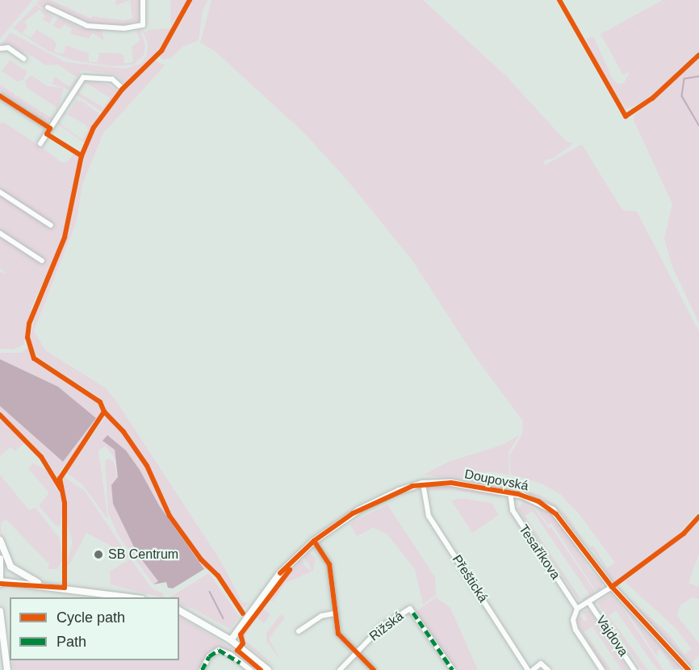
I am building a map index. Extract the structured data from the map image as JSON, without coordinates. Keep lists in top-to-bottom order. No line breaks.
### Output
{"streets":{"street":["Doupovská","Tesaříkova","Přeštická","Rižská","Vajdova"]},"crossings":[["Doupovská","Tesaříkova"],["Doupovská","Přeštická"]],"places":["SB Centrum"],"legend":["Cycle path","Path"]}
